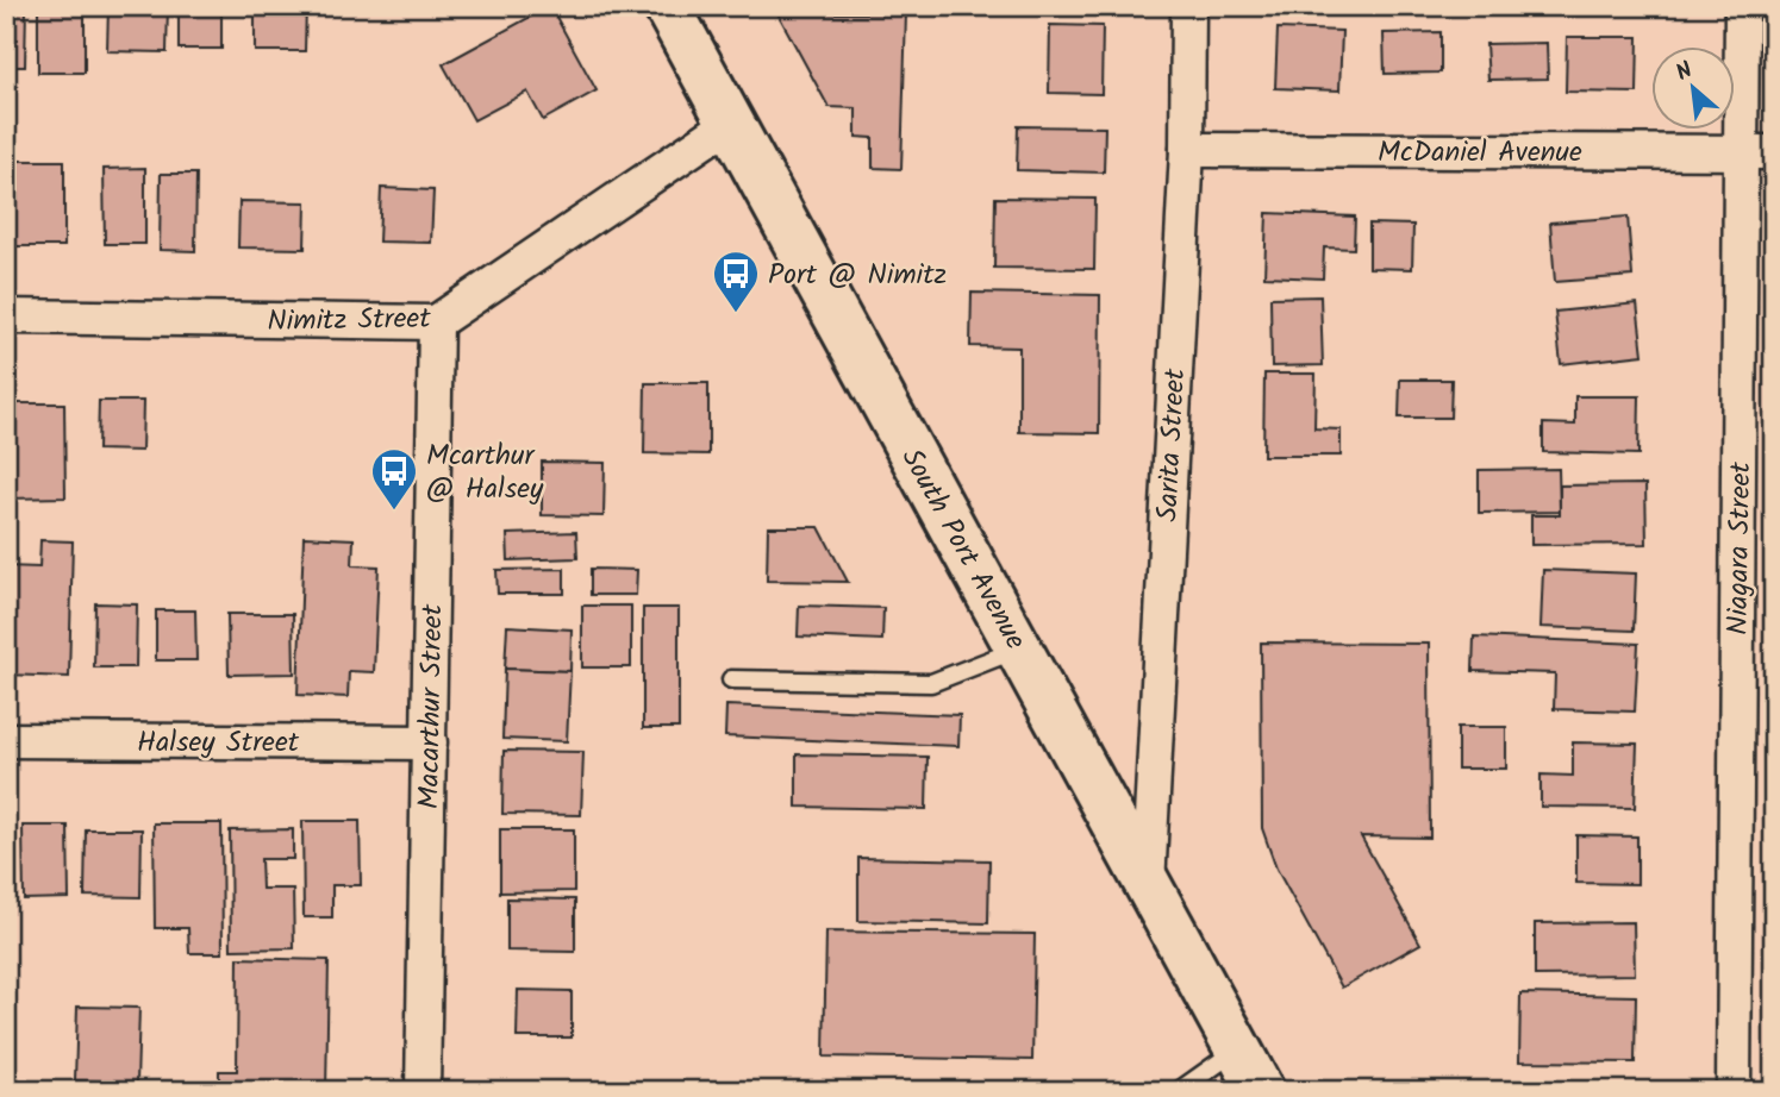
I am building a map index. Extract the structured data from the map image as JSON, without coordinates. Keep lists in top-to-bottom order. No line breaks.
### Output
{"streets":{"main road":["South Port Avenue"],"street":["McDaniel Avenue","Nimitz Street","Sarita Street","Niagara Street","Macarthur Street","Halsey Street"]},"crossings":[["McDaniel Avenue","Sarita Street"],["McDaniel Avenue","Niagara Street"],["Nimitz Street","South Port Avenue"],["Nimitz Street","Macarthur Street"],["Sarita Street","South Port Avenue"],["Macarthur Street","Halsey Street"]],"places":{"bus stop":["Port @ Nimitz","Mcarthur @ Halsey"]},"north":"top left"}
